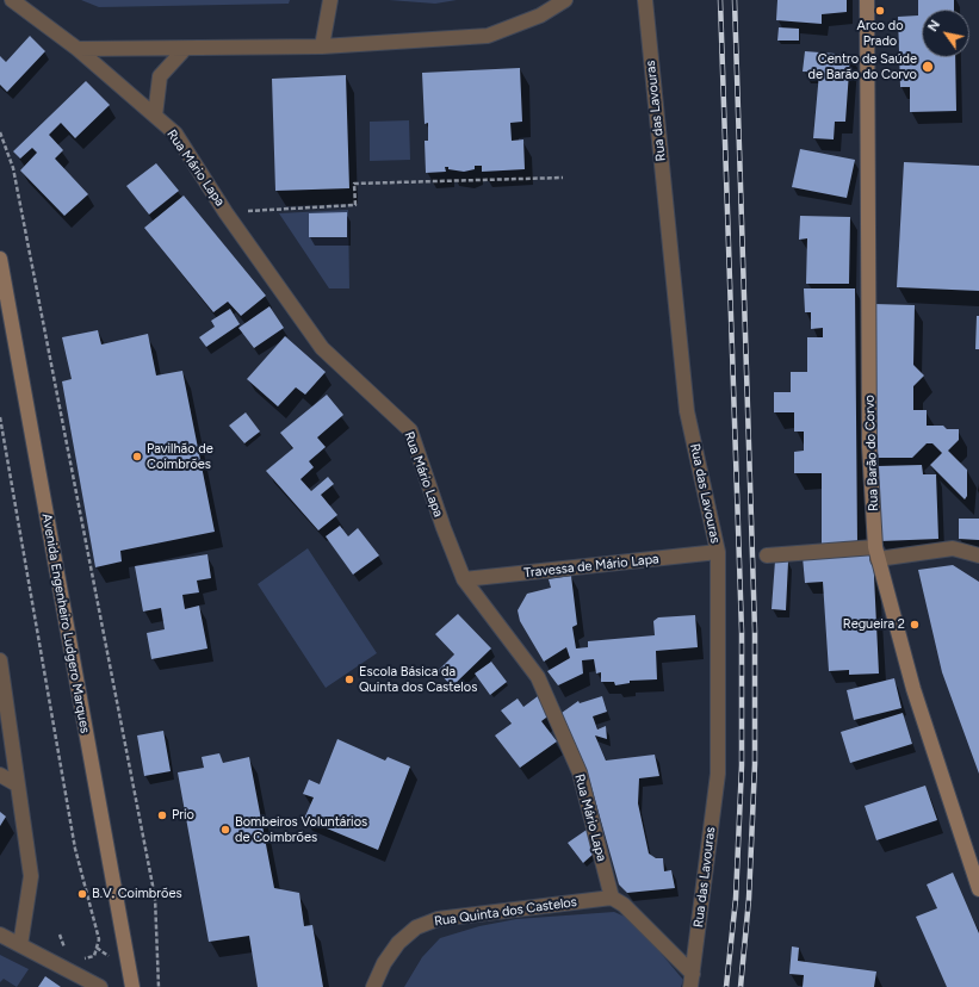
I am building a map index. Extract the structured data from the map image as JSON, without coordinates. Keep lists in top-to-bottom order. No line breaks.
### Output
{"streets":{"main road":["Rua Barão do Corvo","Avenida Engenheiro Ludgero Marques"],"street":["Rua das Lavouras","Rua Mário Lapa","Travessa de Mário Lapa","Rua Quinta dos Castelos"]},"crossings":[["Rua das Lavouras","Travessa de Mário Lapa"],["Rua Mário Lapa","Travessa de Mário Lapa"],["Rua Mário Lapa","Rua Quinta dos Castelos"]],"places":["Arco do Prado","Centro de Saúde de Barão do Corvo","Pavilhão de Coimbrões","Regueira 2","Escola Básica da Quinta dos Castelos","Prio","Bombeiros Voluntários de Coimbrões","B.V. Coimbrões"],"north":"top left"}
